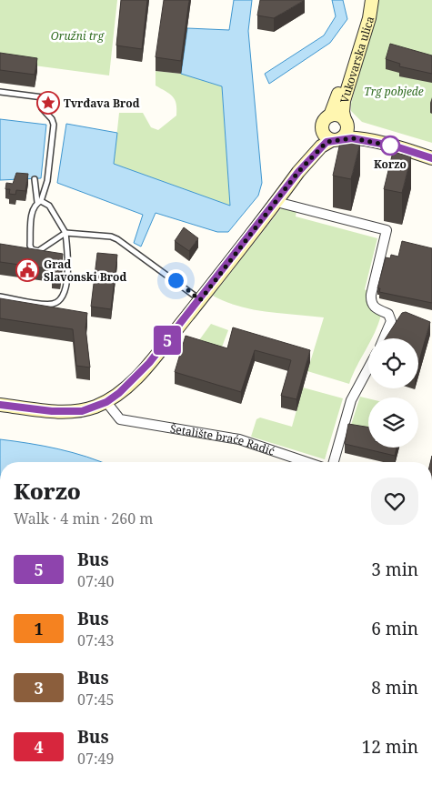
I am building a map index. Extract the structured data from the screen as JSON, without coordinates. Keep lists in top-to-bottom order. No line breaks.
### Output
{"streets":{"main road":["Vukovarska ulica"],"street":["Šetalište braće Radić"]},"parks":["Oružni trg","Trg pobjede"],"places":{"place":["Tvrđava Brod"],"other":["Korzo"],"public building":["Grad Slavonski Brod"]},"lines":["bus line 5"],"page":{"on_map":"5","heading":["Korzo","Walk · 4 min · 260 m"],"list":[{"mark":"5","name":"Bus","note":"07:40","value":"3 min"},{"mark":"1","name":"Bus","note":"07:43","value":"6 min"},{"mark":"3","name":"Bus","note":"07:45","value":"8 min"},{"mark":"4","name":"Bus","note":"07:49","value":"12 min"}]}}
